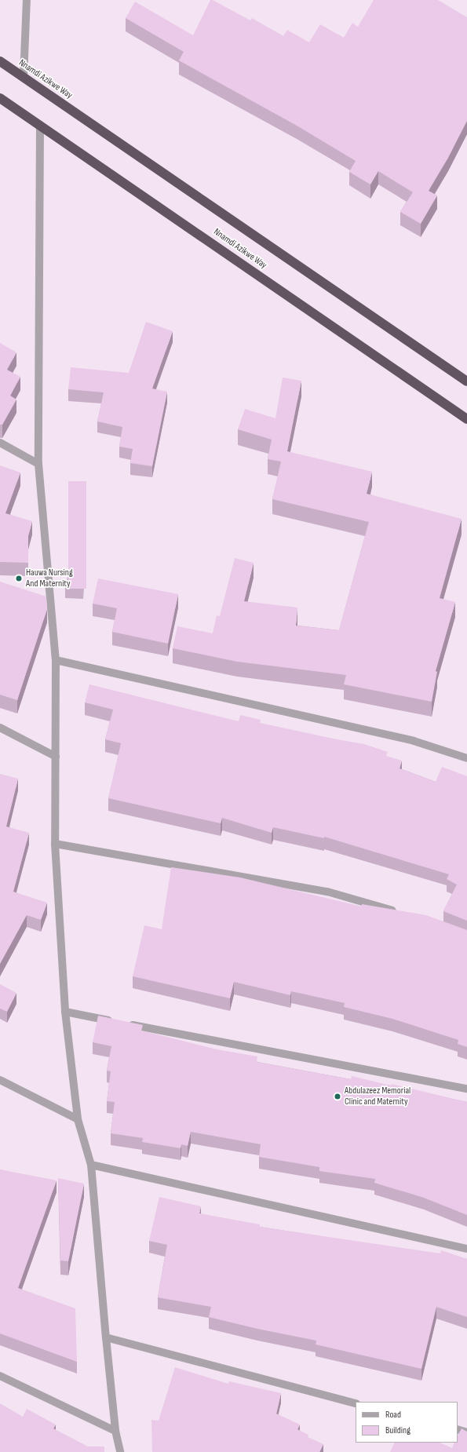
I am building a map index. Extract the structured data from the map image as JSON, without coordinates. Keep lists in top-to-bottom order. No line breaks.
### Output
{"streets":{"highway":["Nnamdi Azikwe Way"]},"places":["Hauwa Nursing And Maternity","Abdulazeez Memorial Clinic and Maternity"],"legend":["Road","Building"]}
